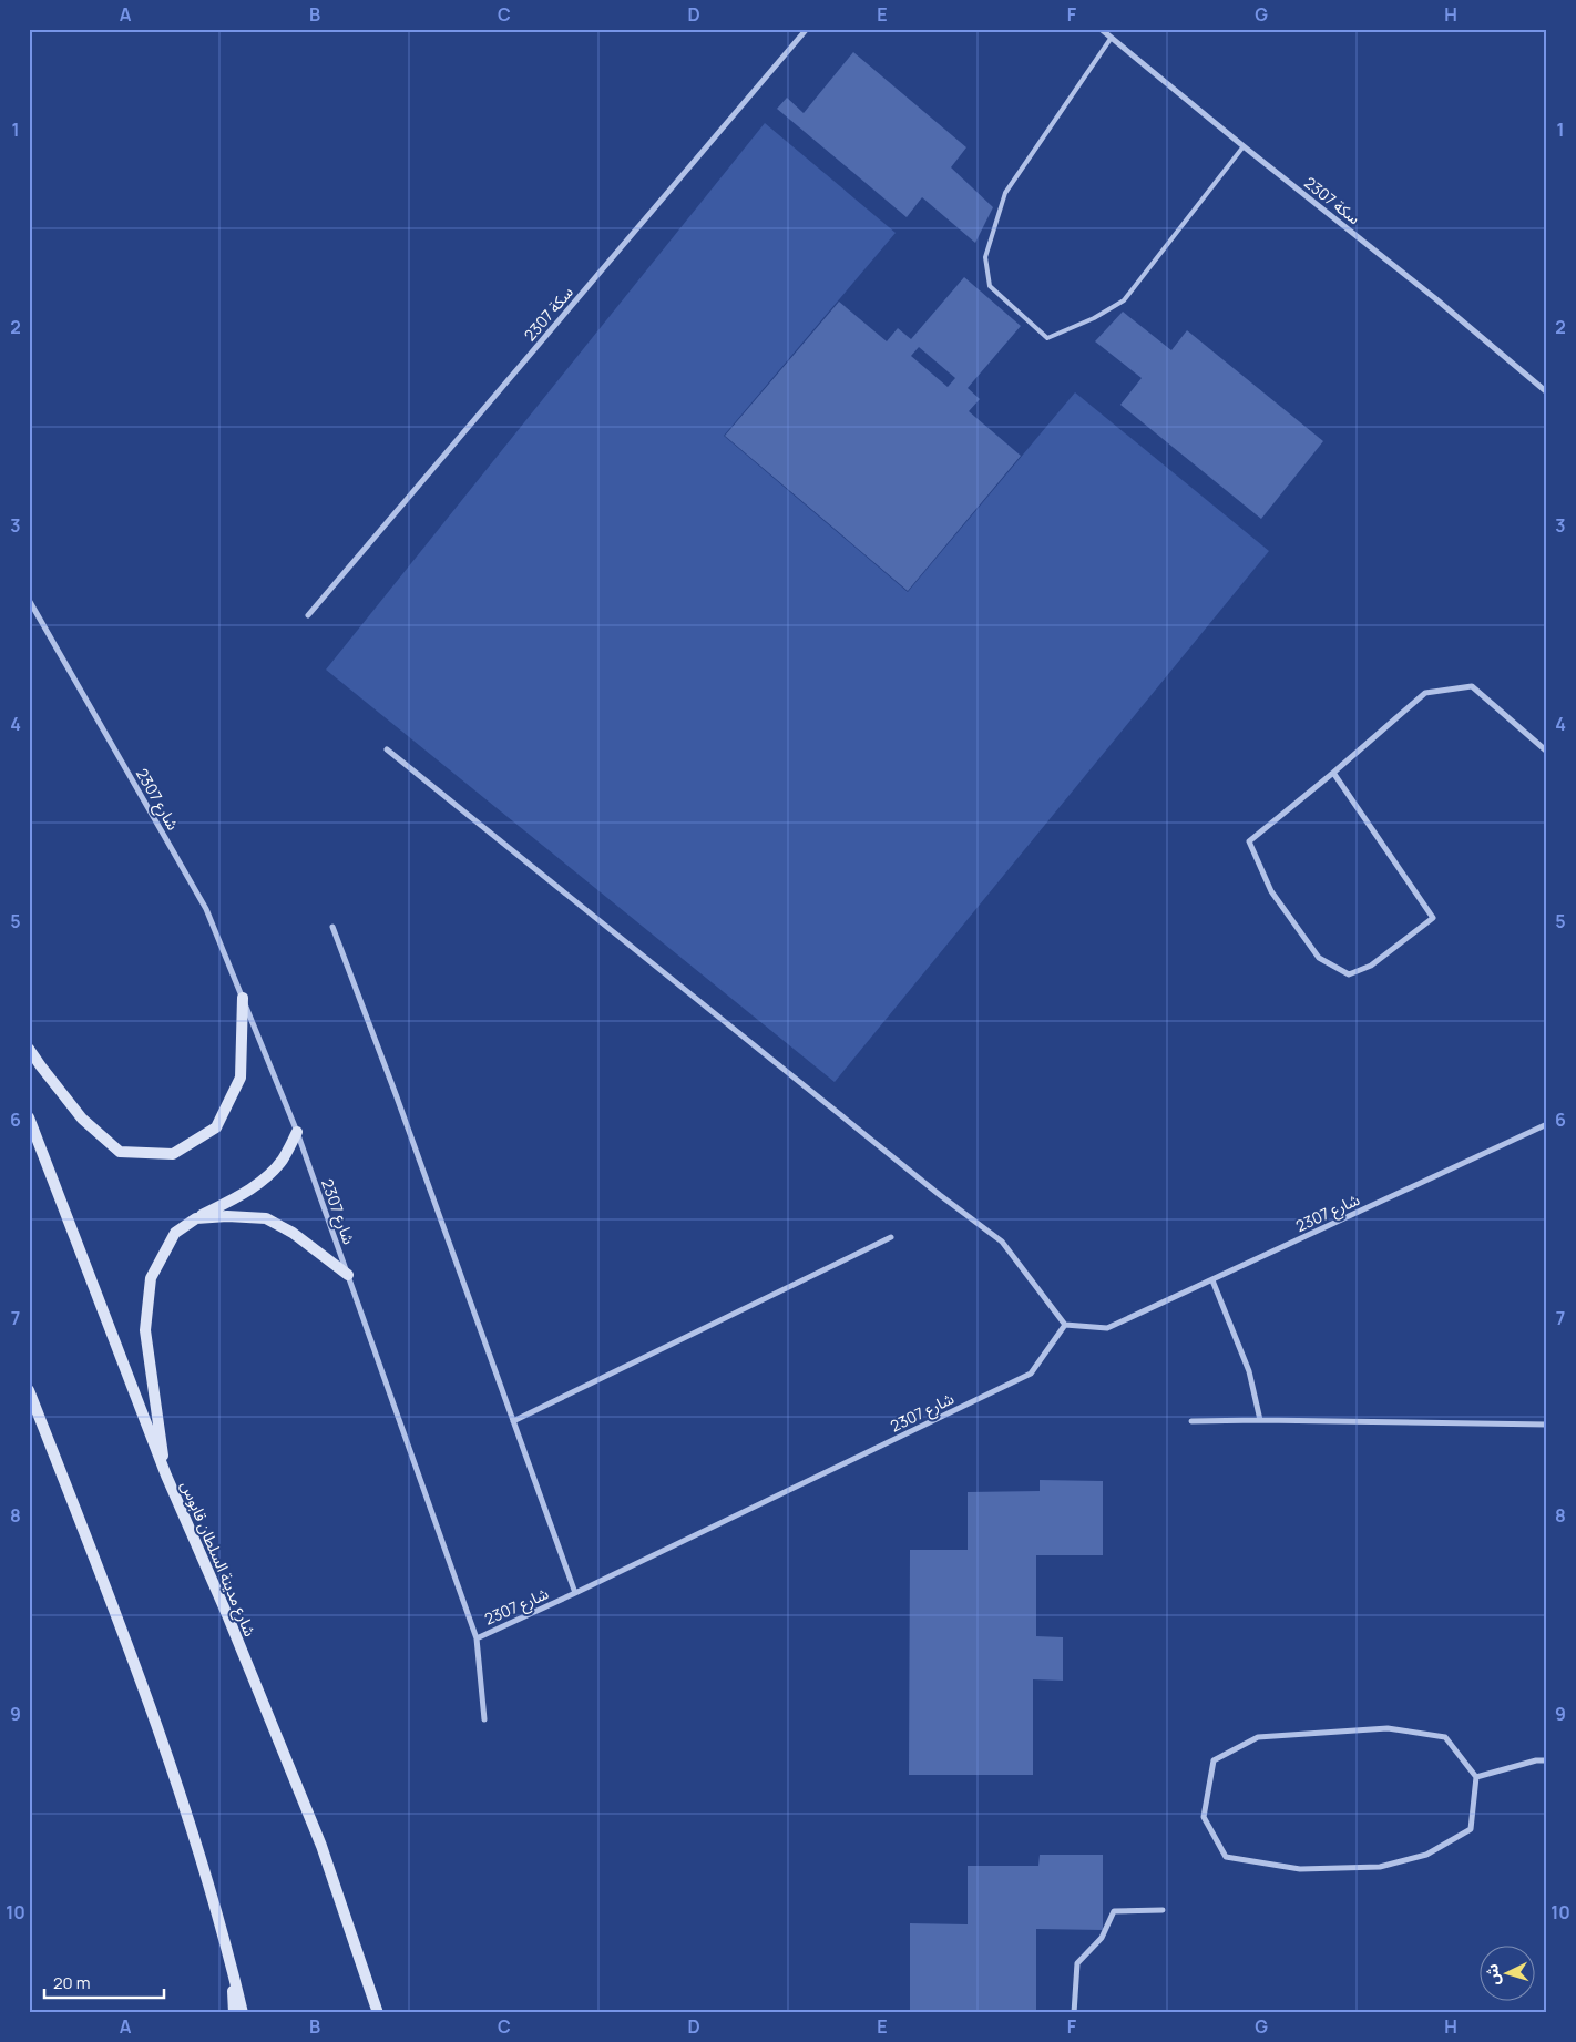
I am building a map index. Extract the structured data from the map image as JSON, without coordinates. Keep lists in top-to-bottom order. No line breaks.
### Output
{"streets":{"main road":["شارع مدينة السلطان قابوس"],"street":["سكة 2307","2307 شارع"]},"scale_bar":"20 m","north":"left","grid":{"columns":["A","B","C","D","E","F","G","H"],"rows":["1","2","3","4","5","6","7","8","9","10"]}}
